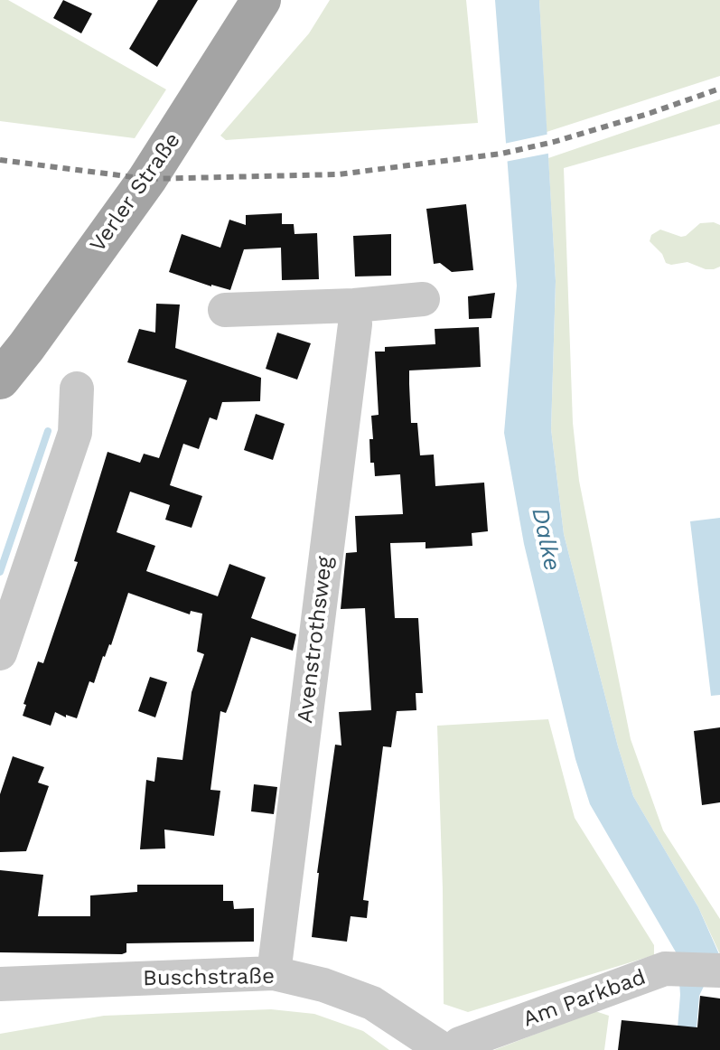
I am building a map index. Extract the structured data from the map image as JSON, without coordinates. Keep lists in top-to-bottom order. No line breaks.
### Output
{"streets":{"main road":["Verler Straße"],"street":["Avenstrothsweg","Buschstraße","Am Parkbad"]},"crossings":[["Avenstrothsweg","Buschstraße"]],"water":["Dalke"]}
